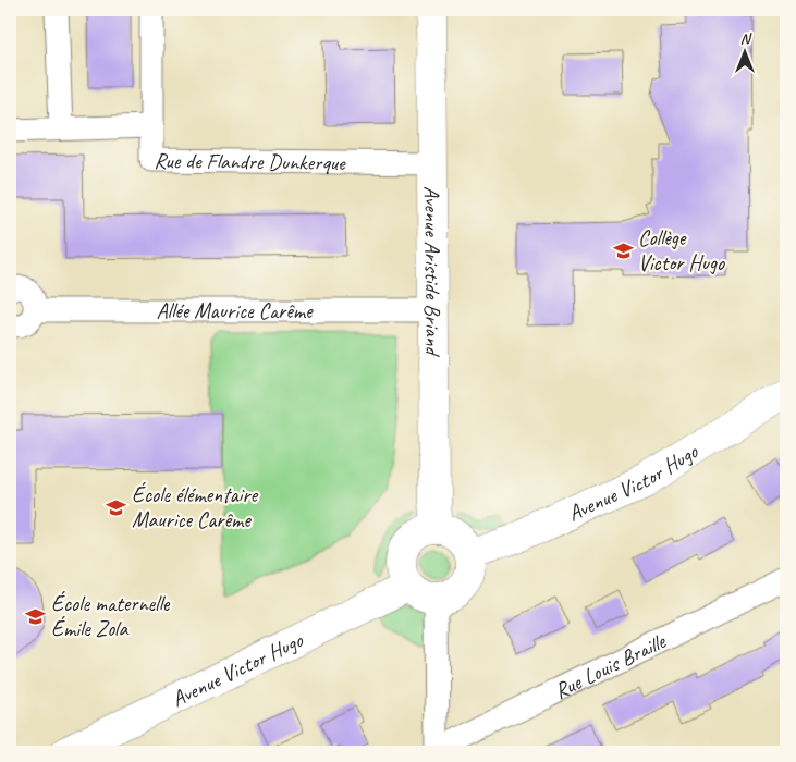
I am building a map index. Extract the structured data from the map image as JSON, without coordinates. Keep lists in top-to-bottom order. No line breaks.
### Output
{"streets":{"main road":["Avenue Aristide Briand","Avenue Victor Hugo"],"street":["Rue de Flandre Dunkerque","Allée Maurice Carême","Rue Louis Braille"]},"crossings":[["Rue de Flandre Dunkerque","Avenue Aristide Briand"],["Avenue Aristide Briand","Allée Maurice Carême"],["Avenue Aristide Briand","Avenue Victor Hugo"]],"places":{"school or university":["Collège Victor Hugo","École élémentaire Maurice Carême","École maternelle Émile Zola"]},"north":"top"}
